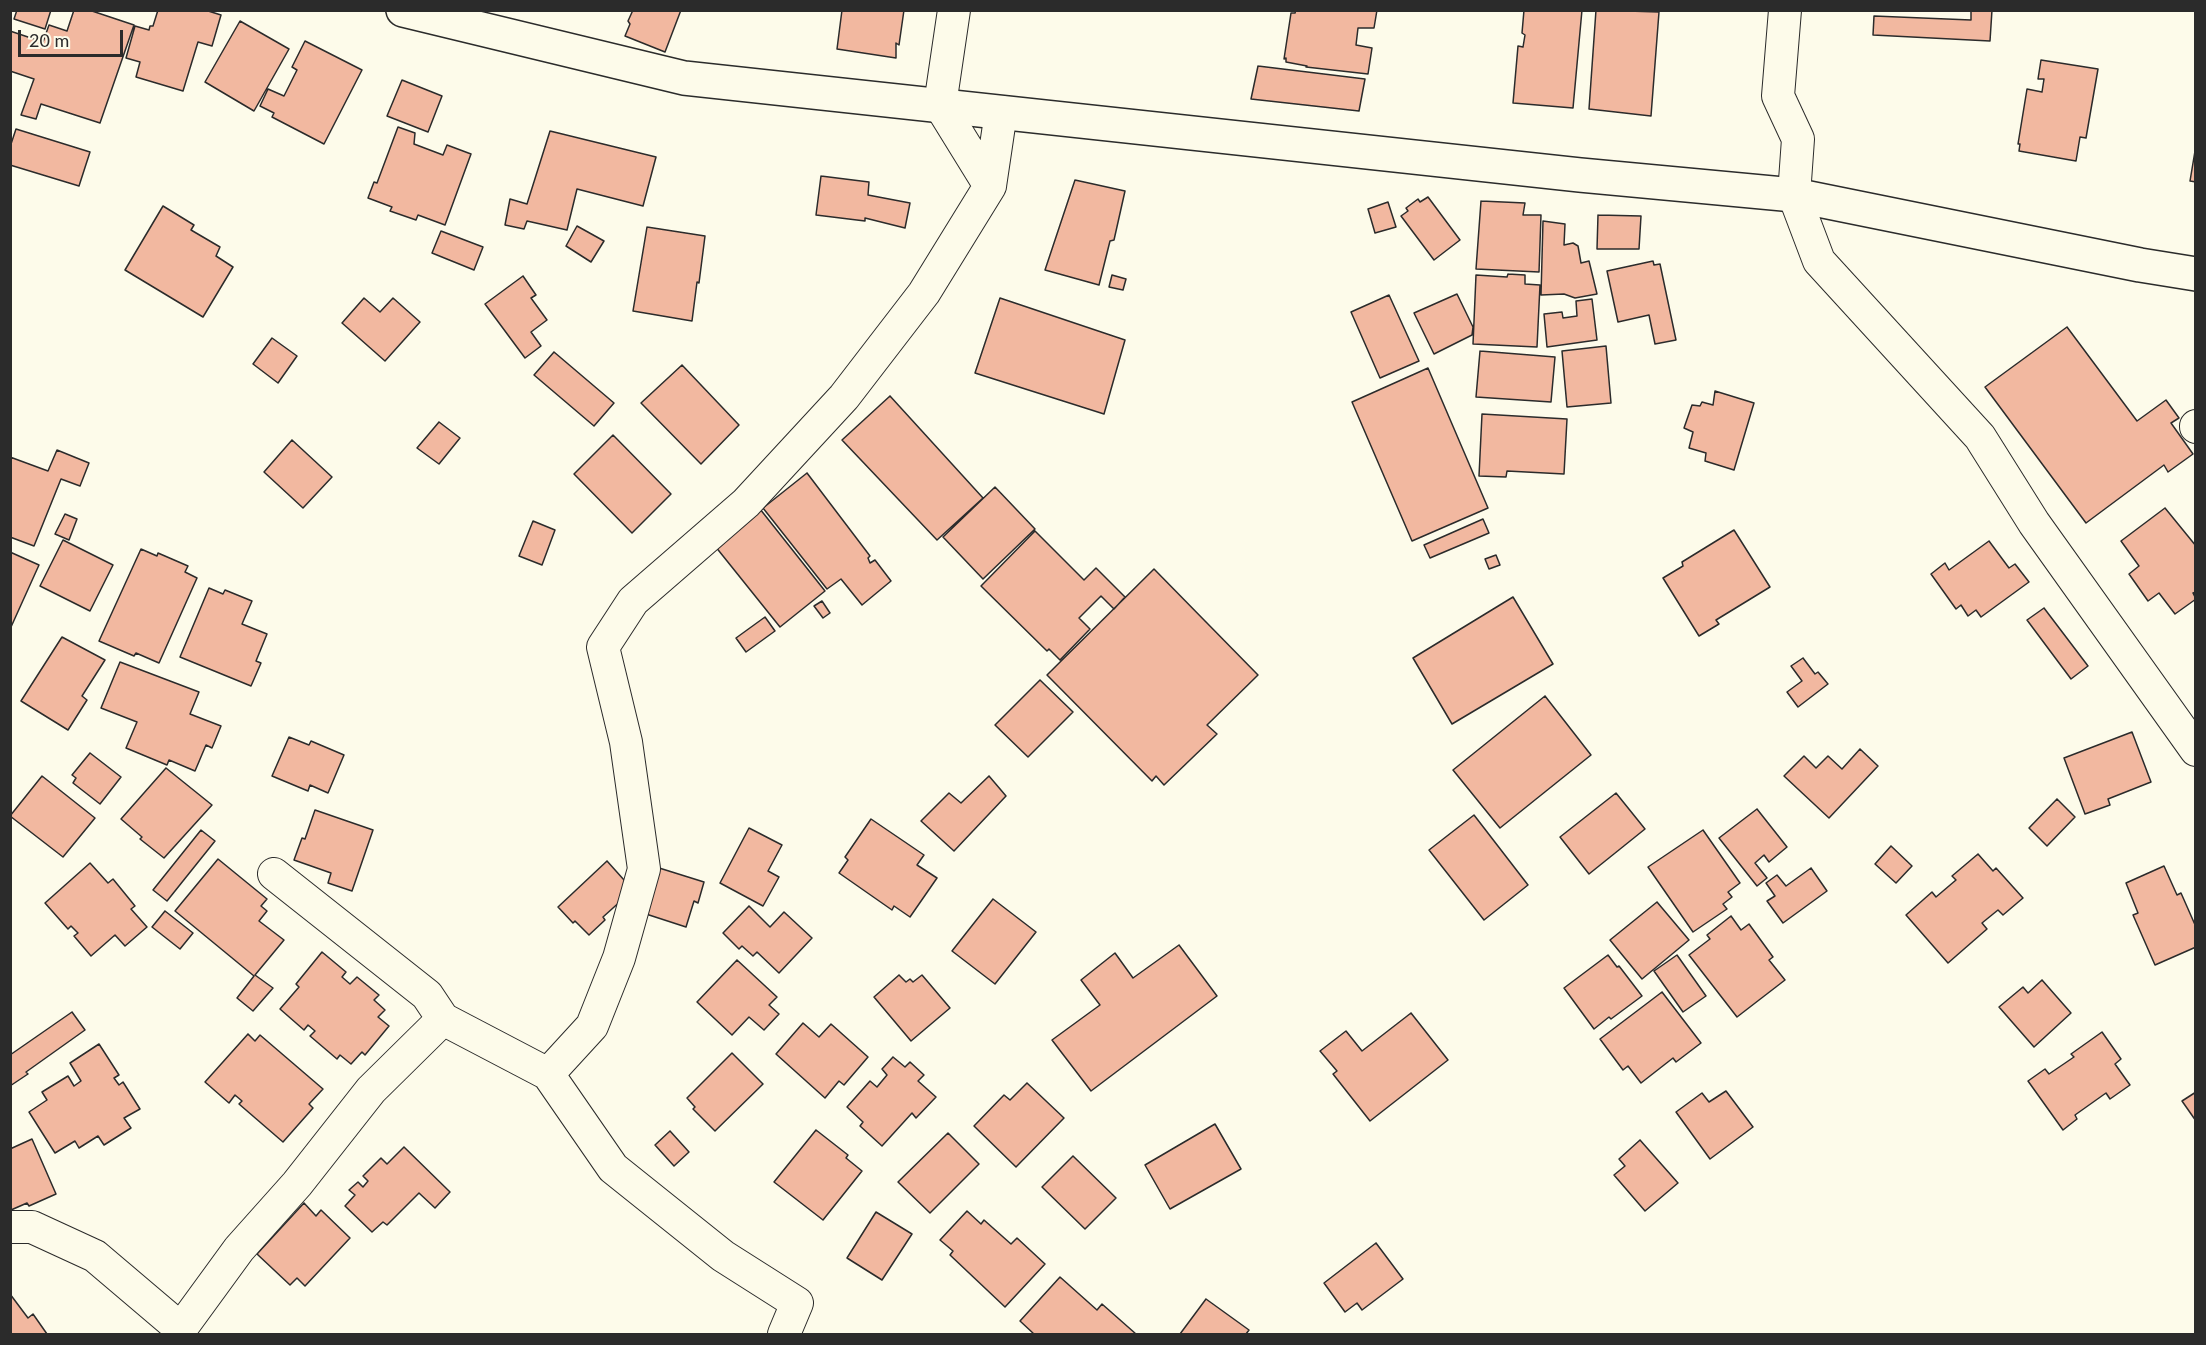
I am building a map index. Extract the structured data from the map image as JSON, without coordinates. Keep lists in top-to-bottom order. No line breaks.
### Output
{"scale_bar":"20 m"}
